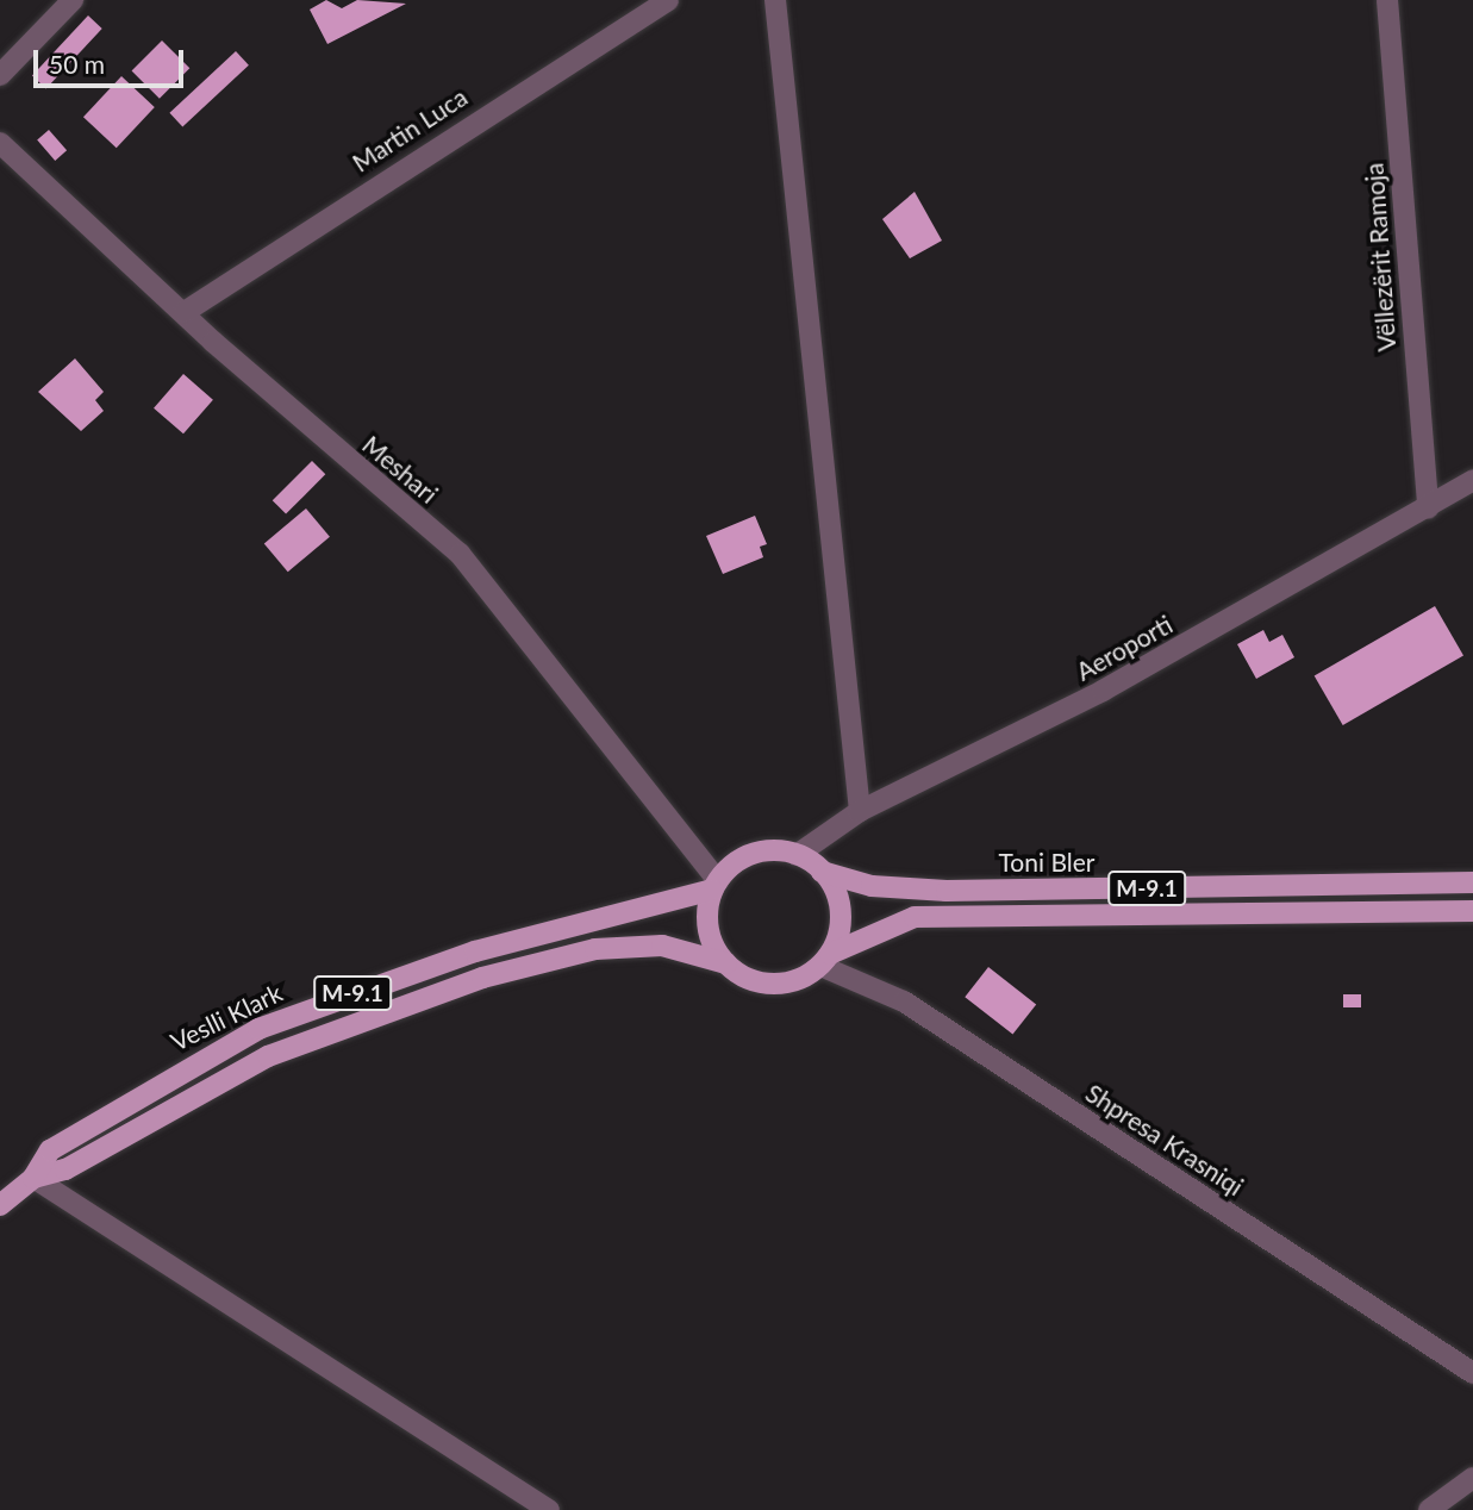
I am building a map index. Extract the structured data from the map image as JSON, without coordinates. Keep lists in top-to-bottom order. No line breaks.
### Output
{"streets":{"main road":["Toni Bler","M-9.1","Veslli Klark"],"street":["Martin Luca","Vëllezërit Ramoja","Meshari","Aeroporti","Shpresa Krasniqi"]},"crossings":[["Martin Luca","Meshari"],["Vëllezërit Ramoja","Aeroporti"],["Meshari","Aeroporti"],["Meshari","Toni Bler"],["Meshari","M-9.1"],["Meshari","Veslli Klark"],["Meshari","Shpresa Krasniqi"],["Aeroporti","Toni Bler"],["Aeroporti","M-9.1"],["Aeroporti","Veslli Klark"],["Aeroporti","Shpresa Krasniqi"],["Toni Bler","M-9.1"],["Toni Bler","Veslli Klark"],["Toni Bler","Shpresa Krasniqi"],["M-9.1","Veslli Klark"],["M-9.1","Shpresa Krasniqi"],["Veslli Klark","Shpresa Krasniqi"]],"scale_bar":"50 m"}
